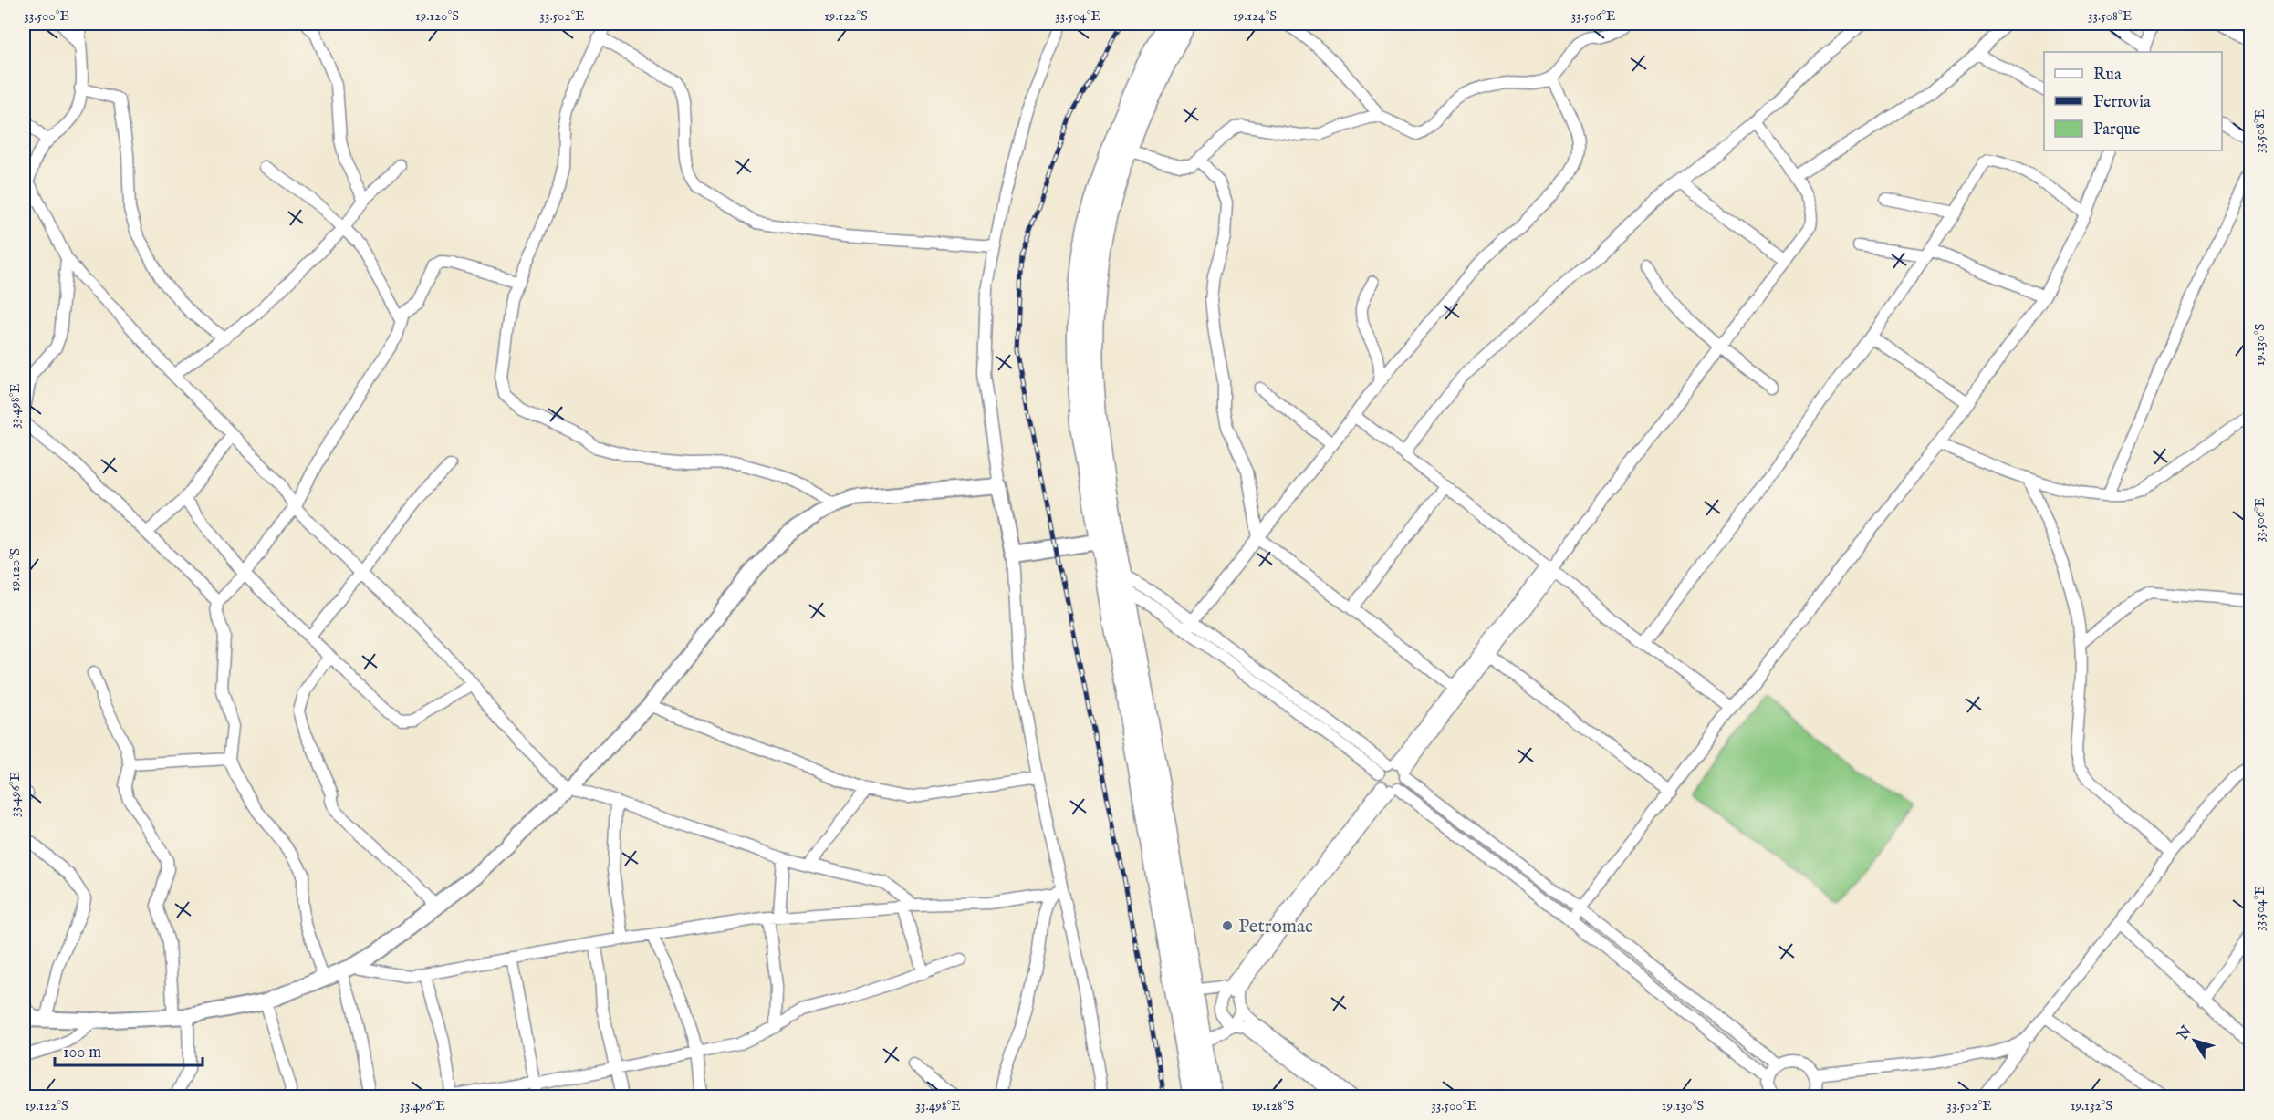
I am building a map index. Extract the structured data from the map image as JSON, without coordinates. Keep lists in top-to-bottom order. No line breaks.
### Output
{"places":["Petromac"],"legend":["Rua","Ferrovia","Parque"],"scale_bar":"100 m","north":"top left","coordinates":["33.500°E","19.120°S","33.502°E","19.122°S","33.504°E","19.124°S","33.506°E","33.508°E","19.130°S","33.498°E","33.496°E","19.128°S","19.132°S"]}
